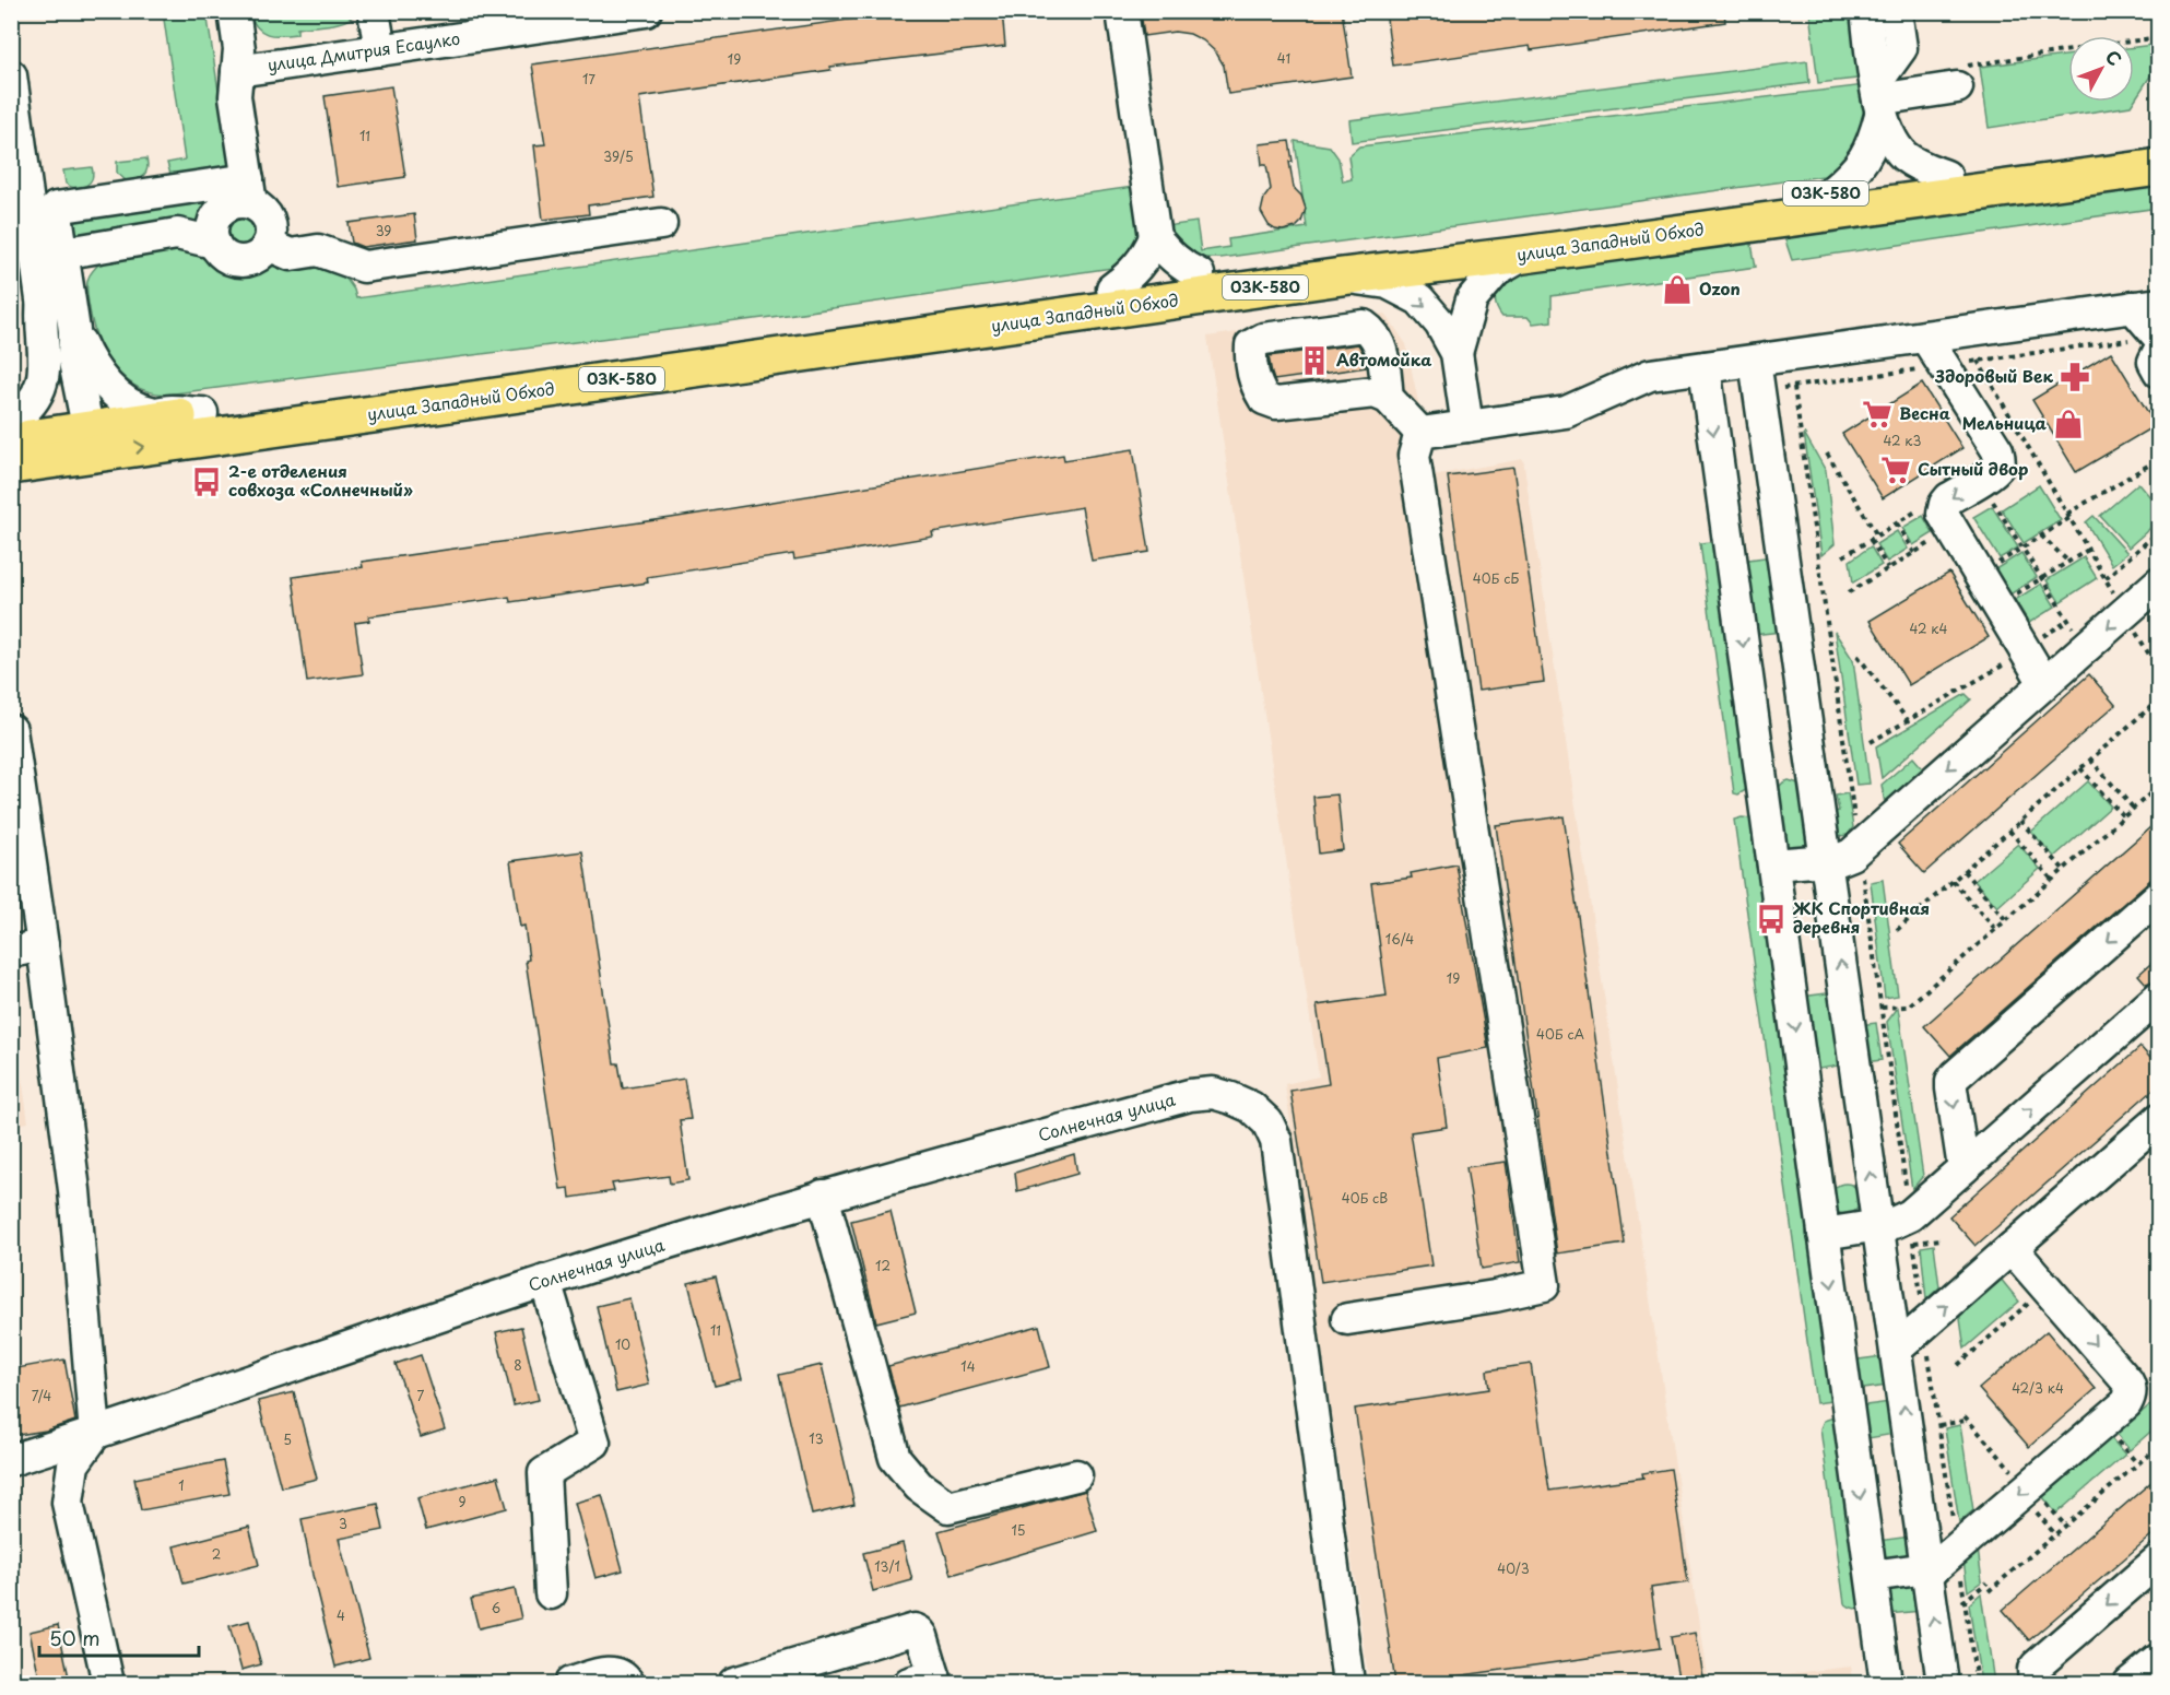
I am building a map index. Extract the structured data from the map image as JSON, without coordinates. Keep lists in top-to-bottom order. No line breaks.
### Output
{"streets":{"highway":["03К-580","улица Западный Обход"],"street":["улица Дмитрия Есаулко","Солнечная улица"]},"places":{"shop":["Ozon","Мельница"],"building":["Автомойка"],"pharmacy":["Здоровый Век"],"supermarket":["Весна","Сытный двор"],"bus stop":["2-е отделения совхоза «Солнечный»","ЖК Спортивная деревня"]},"house_numbers":["41","19","17","11","39/5","39","42 к3","40Б сБ","42 к4","16/4","19","40Б сА","40Б сВ","12","11","10","8","14","42/3 к4","7/4","7","13","5","1","9","3","15","2","13/1","40/3","6","4"],"scale_bar":"50 m","north":"top right"}
